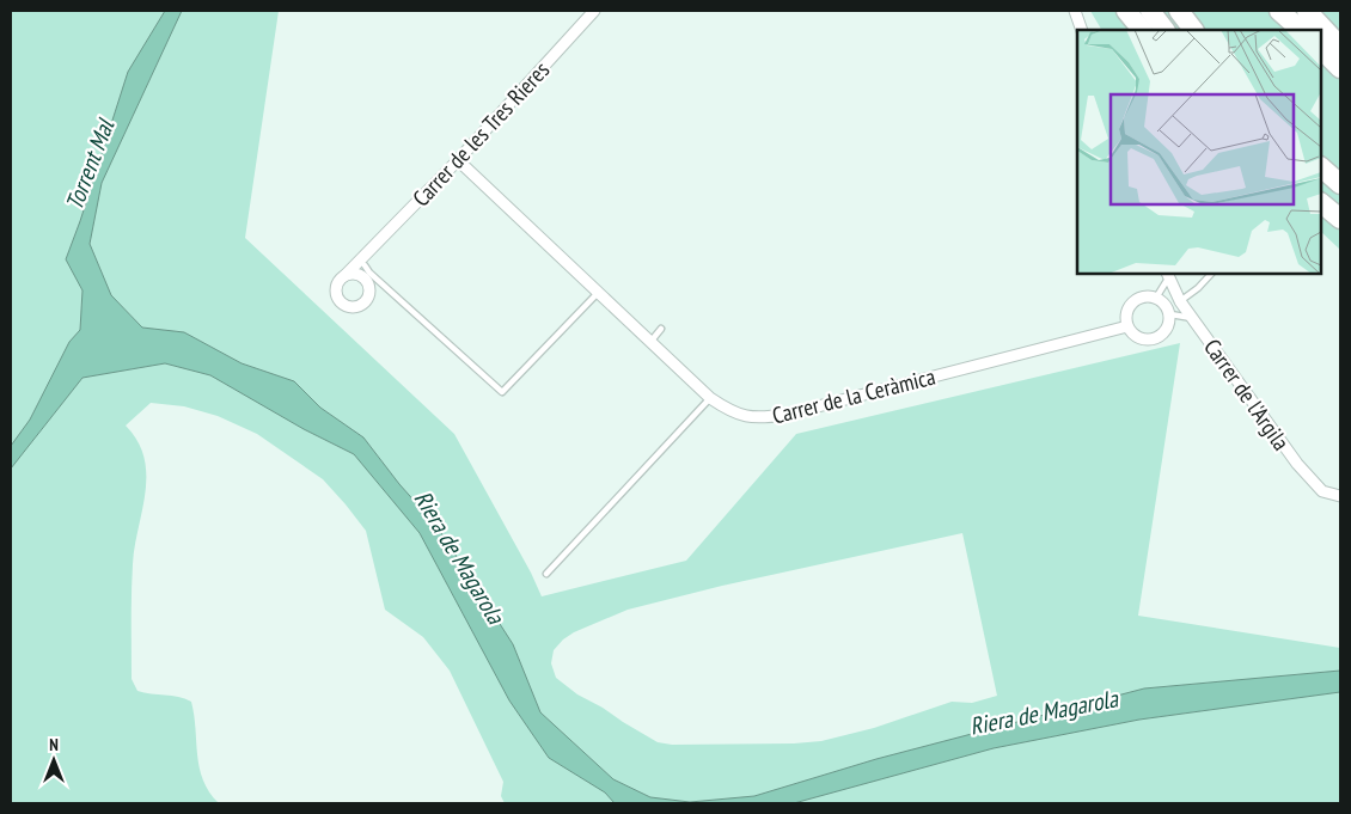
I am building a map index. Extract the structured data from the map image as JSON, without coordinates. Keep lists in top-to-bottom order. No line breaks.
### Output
{"streets":{"street":["Carrer de les Tres Rieres","Carrer de l'Argila","Carrer de la Ceràmica"]},"crossings":[["Carrer de les Tres Rieres","Carrer de la Ceràmica"]],"water":["Torrent Mal","Riera de Magarola"],"north":"top"}
